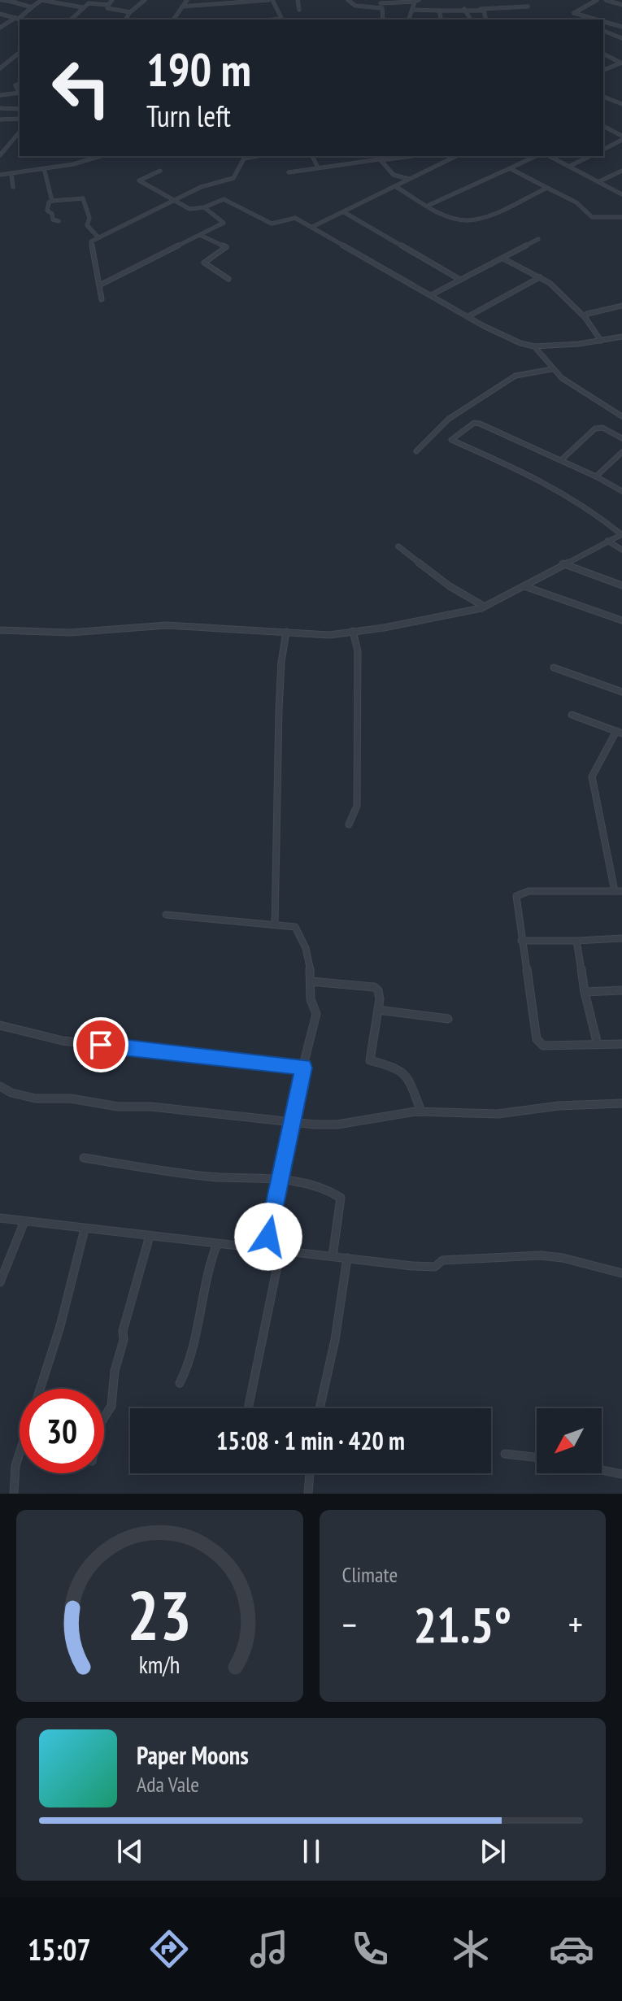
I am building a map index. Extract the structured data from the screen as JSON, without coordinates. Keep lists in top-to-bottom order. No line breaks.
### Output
{"north":"bottom left","page":{"turn":["190 m","Turn left"],"limit":"30","trip":"15:08 · 1 min · 420 m","tile":"Climate","heat":["−","21.5°","+"],"song":["Paper Moons","Ada Vale"],"tabs":"15:07","gauge":["23","km/h"]}}
